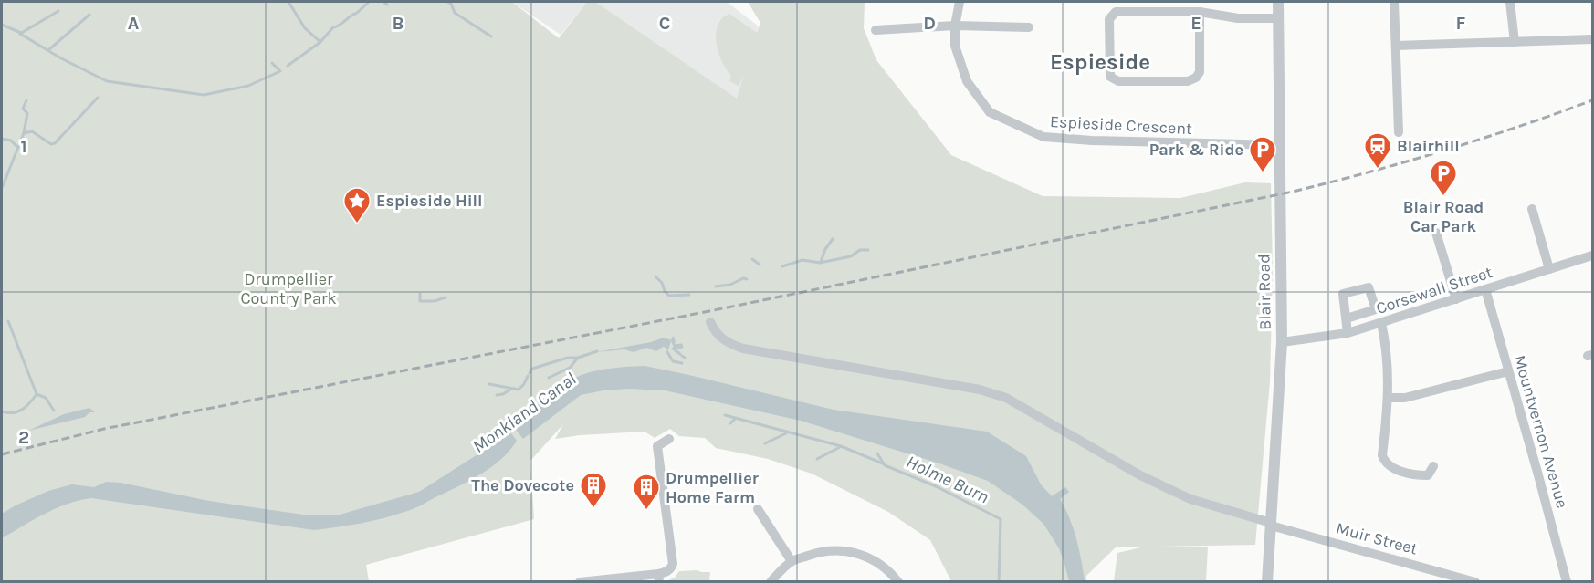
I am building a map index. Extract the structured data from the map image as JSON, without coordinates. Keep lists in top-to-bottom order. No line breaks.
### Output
{"streets":{"street":["Espieside Crescent","Corsewall Street","Blair Road","Mountvernon Avenue","Muir Street"]},"crossings":[["Espieside Crescent","Blair Road"],["Corsewall Street","Blair Road"],["Corsewall Street","Mountvernon Avenue"],["Blair Road","Muir Street"]],"districts":["Espieside"],"water":["Monkland Canal","Holme Burn"],"parks":["Drumpellier Country Park"],"places":{"station":["Blairhill"],"parking":["Park & Ride","Blair Road Car Park"],"place":["Espieside Hill"],"building":["The Dovecote","Drumpellier Home Farm"]},"grid":{"columns":["A","B","C","D","E","F"],"rows":["1","2"]}}
